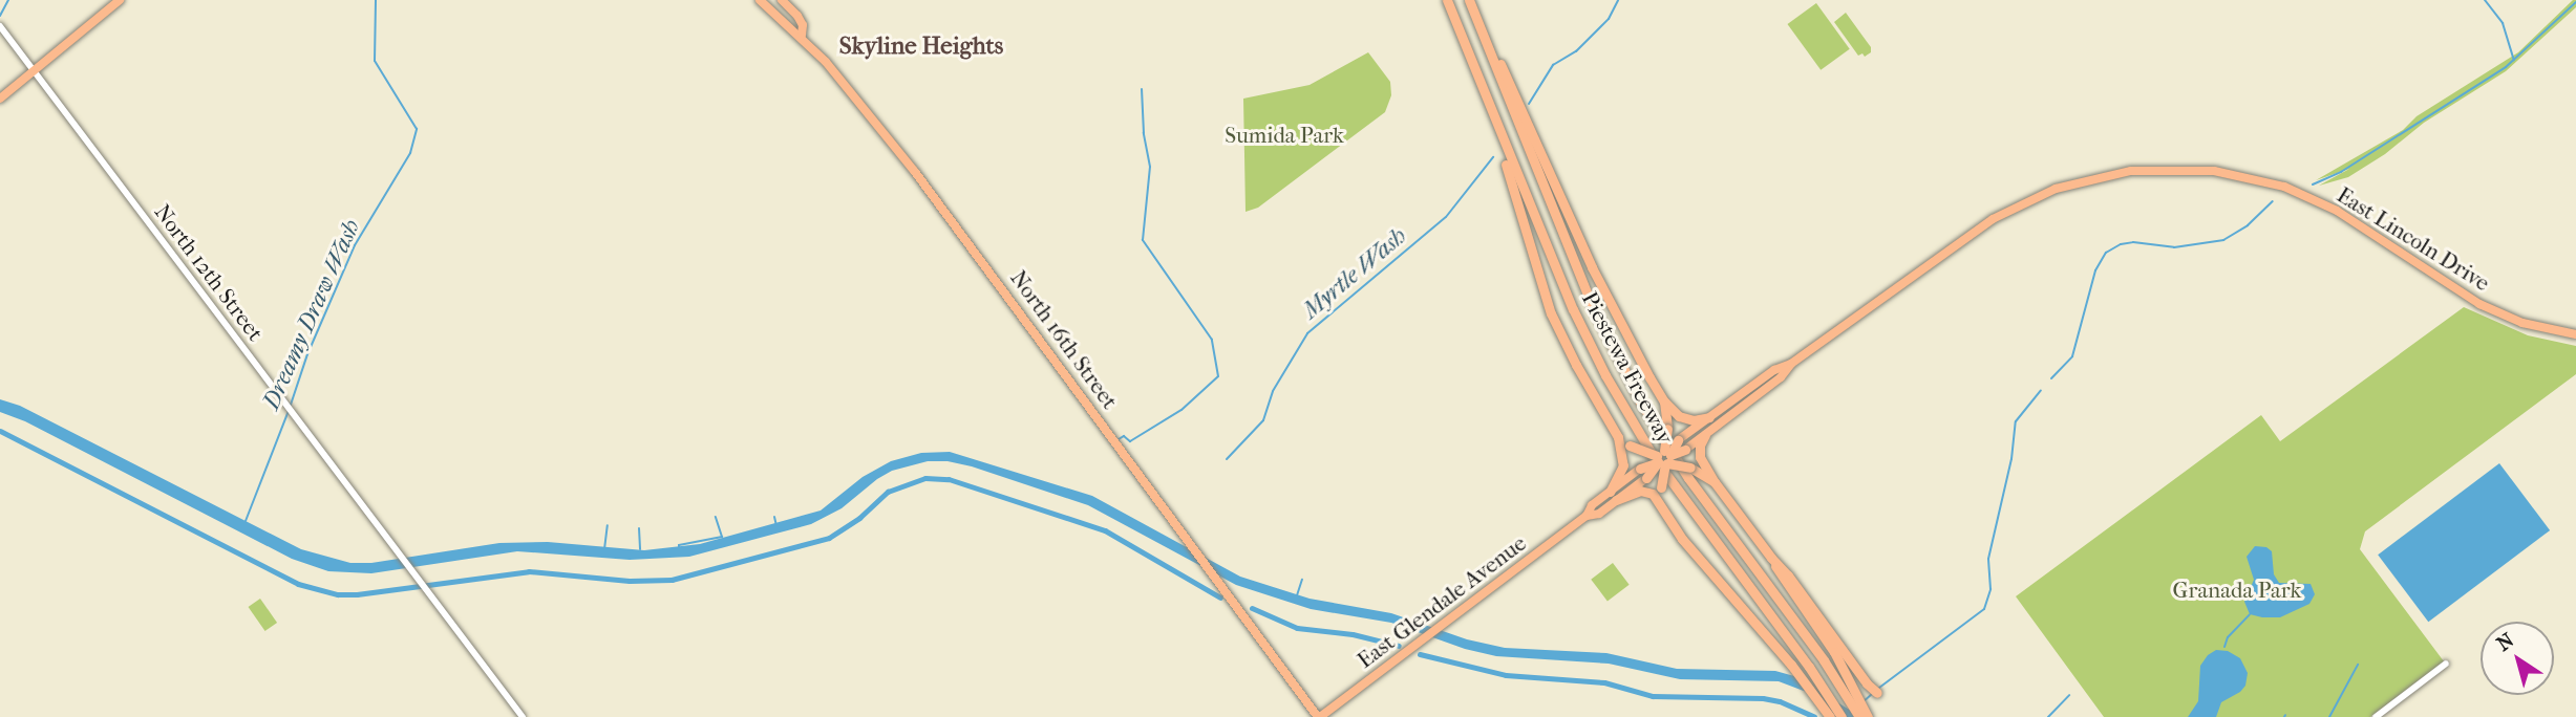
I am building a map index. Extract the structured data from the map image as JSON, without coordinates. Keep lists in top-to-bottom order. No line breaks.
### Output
{"streets":{"highway":["Piestewa Freeway"],"main road":["East Lincoln Drive","North 16th Street","East Glendale Avenue"],"street":["North 12th Street"]},"crossings":[["North 16th Street","East Glendale Avenue"]],"districts":["Skyline Heights"],"water":["Myrtle Wash","Dreamy Draw Wash"],"parks":["Sumida Park","Granada Park"],"north":"top left"}
